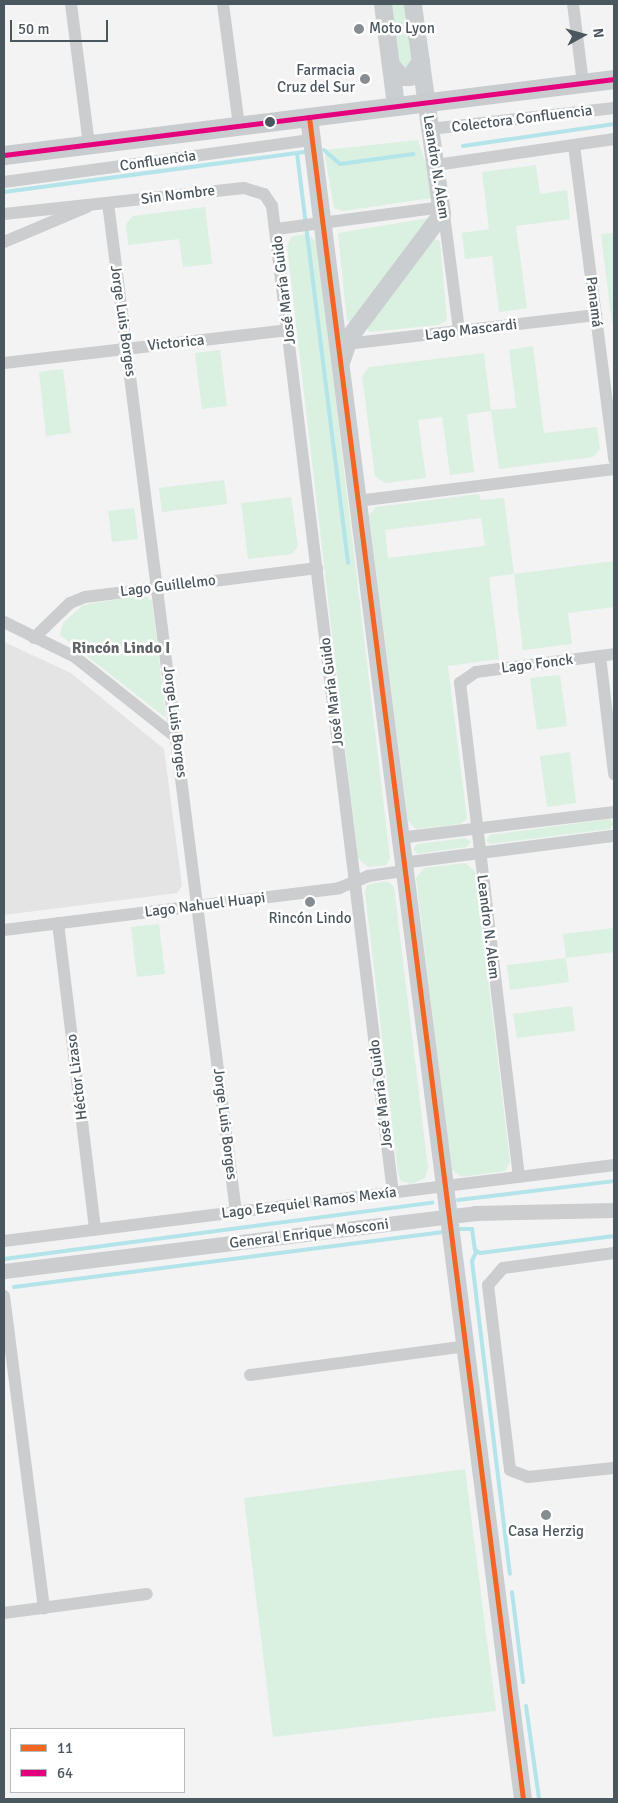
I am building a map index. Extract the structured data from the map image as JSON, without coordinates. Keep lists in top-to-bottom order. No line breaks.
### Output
{"streets":{"main road":["Leandro N. Alem"],"street":["Colectora Confluencia","Confluencia","Sin Nombre","José María Guido","Panamá","Jorge Luis Borges","Lago Mascardi","Victorica","Lago Guillelmo","Lago Fonck","Lago Nahuel Huapi","Héctor Lizaso","Lago Ezequiel Ramos Mexía","General Enrique Mosconi"]},"crossings":[["Colectora Confluencia","Leandro N. Alem"],["Leandro N. Alem","Lago Mascardi"],["Leandro N. Alem","Lago Fonck"],["Leandro N. Alem","Lago Nahuel Huapi"],["Leandro N. Alem","Lago Ezequiel Ramos Mexía"],["Sin Nombre","José María Guido"],["Sin Nombre","Jorge Luis Borges"],["José María Guido","Victorica"],["José María Guido","Lago Guillelmo"],["José María Guido","Lago Nahuel Huapi"],["José María Guido","Lago Ezequiel Ramos Mexía"],["Panamá","Lago Mascardi"],["Jorge Luis Borges","Victorica"],["Jorge Luis Borges","Lago Guillelmo"],["Jorge Luis Borges","Lago Nahuel Huapi"],["Jorge Luis Borges","Lago Ezequiel Ramos Mexía"],["Lago Nahuel Huapi","Héctor Lizaso"],["Héctor Lizaso","Lago Ezequiel Ramos Mexía"]],"districts":["Rincón Lindo I"],"places":["Moto Lyon","Farmacia Cruz del Sur","Rincón Lindo","Casa Herzig"],"lines":["transit line 64","transit line 11"],"legend":["11","64"],"scale_bar":"50 m","north":"right"}
